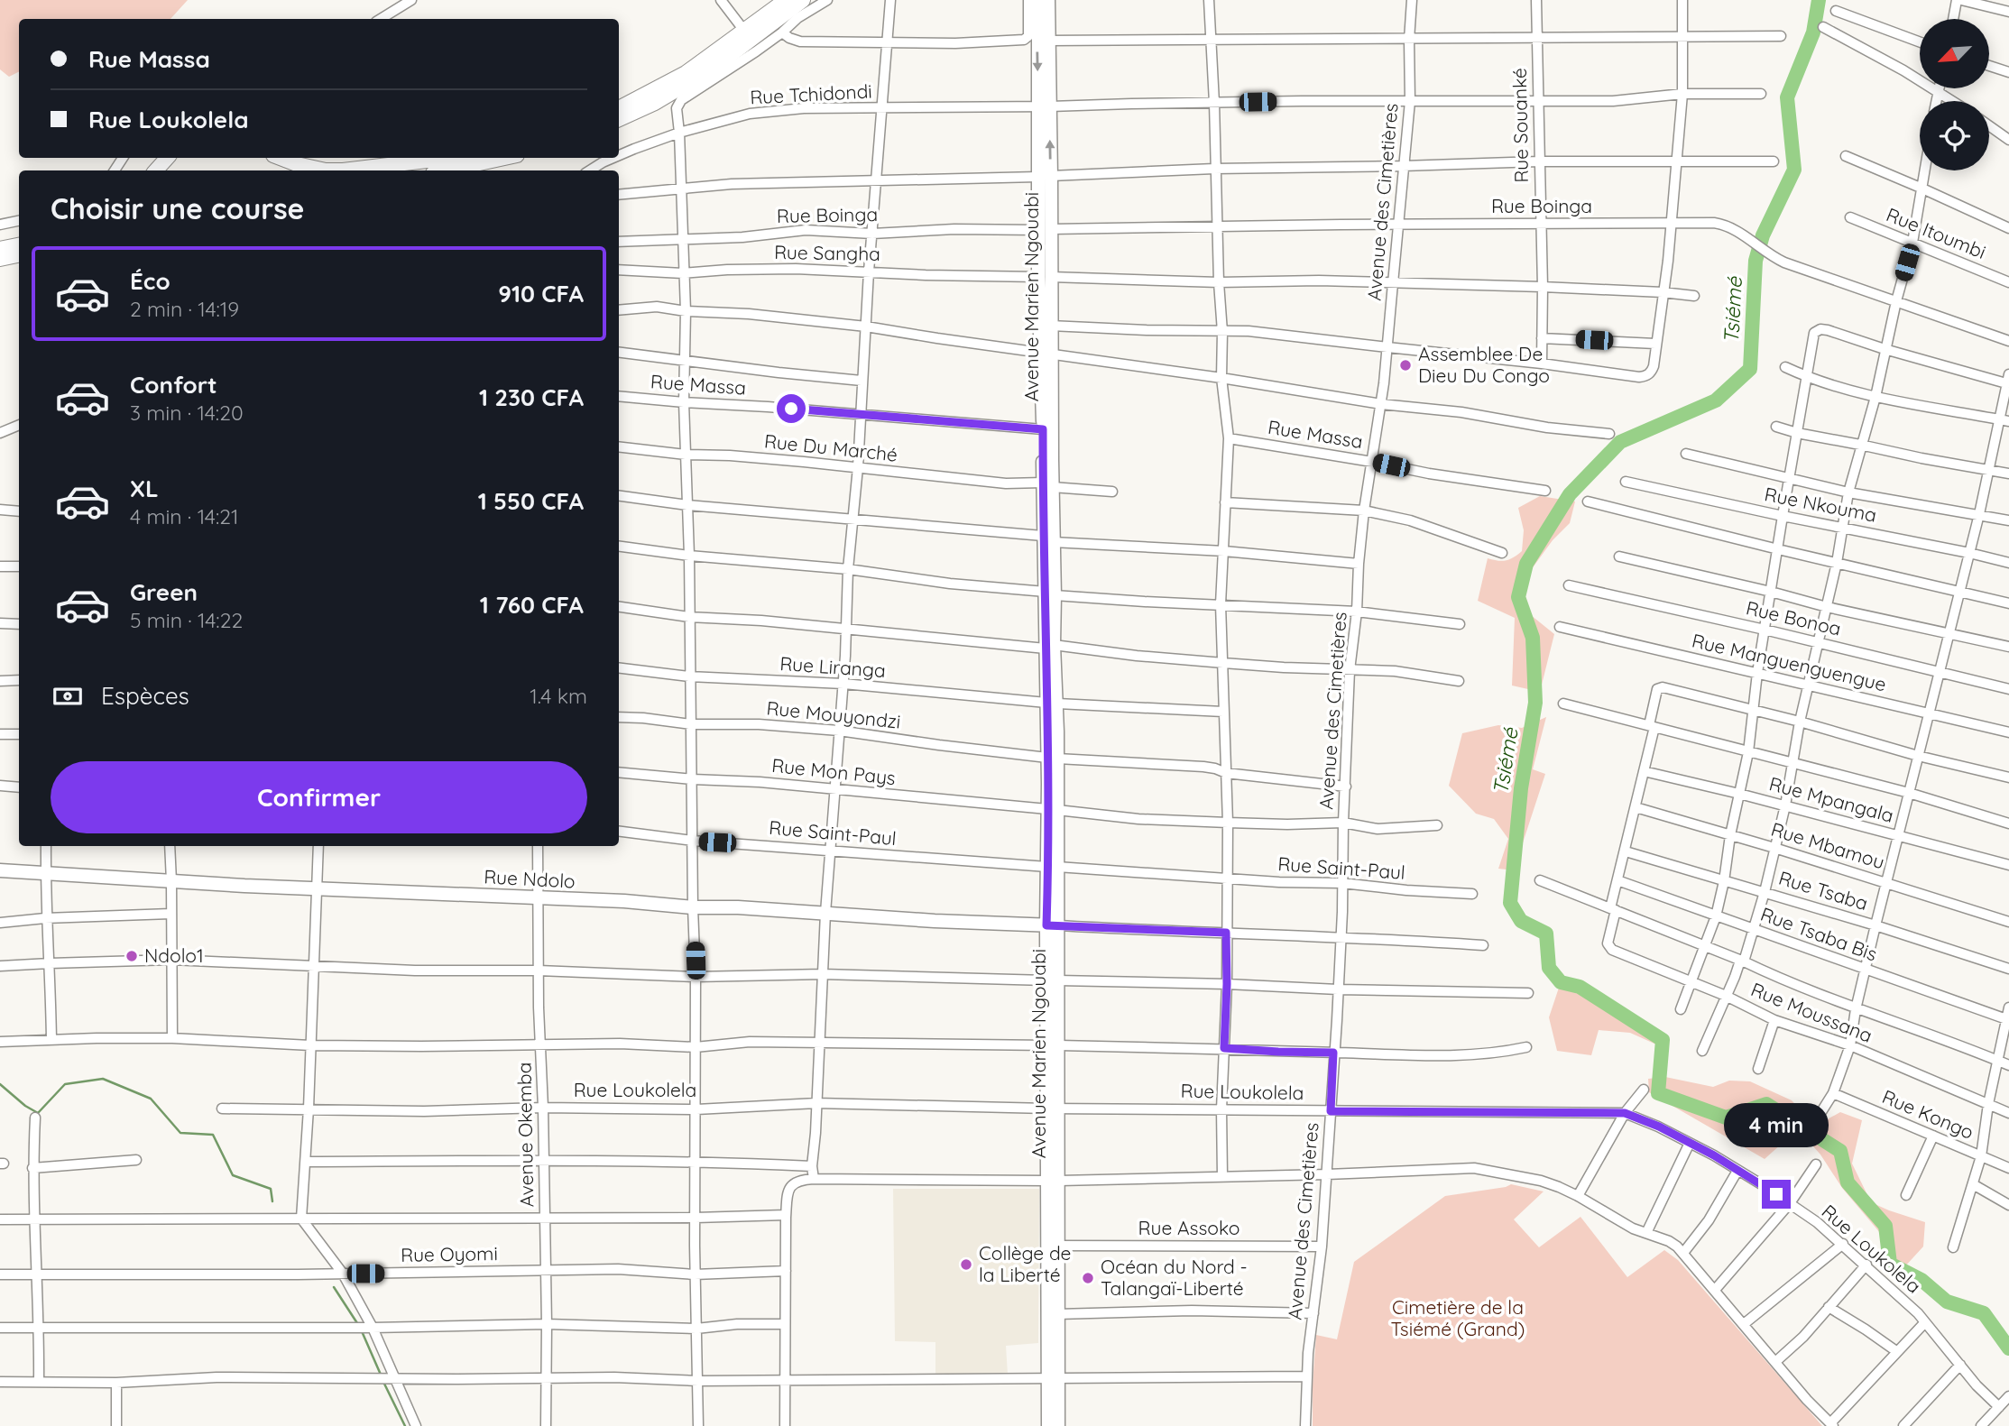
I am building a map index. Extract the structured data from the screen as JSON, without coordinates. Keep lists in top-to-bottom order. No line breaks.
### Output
{"streets":{"main road":["Avenue Marien Ngouabi","Rue Ndolo"],"street":["Rue Tchidondi","Rue Souanké","Avenue des Cimetières","Rue Boinga","Rue Itoumbi","Rue Sangha","Rue Massa","Rue Du Marché","Rue Nkouma","Rue Bonoa","Rue Manguenguengue","Rue Liranga","Rue Mouyondzi","Rue Mon Pays","Rue Mpangala","Rue Saint-Paul","Rue Mbamou","Rue Tsaba","Rue Tsaba Bis","Rue Moussana","Rue Loukolela","Rue Kongo","Avenue Okemba","Rue Assoko","Rue Oyomi"]},"crossings":[["Rue Tchidondi","Rue Souanké"],["Rue Tchidondi","Avenue des Cimetières"],["Rue Tchidondi","Avenue Marien Ngouabi"],["Rue Souanké","Rue Boinga"],["Rue Souanké","Rue Sangha"],["Avenue des Cimetières","Rue Boinga"],["Avenue des Cimetières","Rue Sangha"],["Avenue des Cimetières","Rue Massa"],["Avenue des Cimetières","Rue Mouyondzi"],["Avenue des Cimetières","Rue Mon Pays"],["Avenue des Cimetières","Rue Saint-Paul"],["Avenue des Cimetières","Rue Loukolela"],["Avenue des Cimetières","Rue Assoko"],["Rue Boinga","Avenue Marien Ngouabi"],["Rue Sangha","Avenue Marien Ngouabi"],["Avenue Marien Ngouabi","Rue Du Marché"],["Avenue Marien Ngouabi","Rue Liranga"],["Avenue Marien Ngouabi","Rue Mouyondzi"],["Avenue Marien Ngouabi","Rue Mon Pays"],["Avenue Marien Ngouabi","Rue Saint-Paul"],["Avenue Marien Ngouabi","Rue Ndolo"],["Avenue Marien Ngouabi","Rue Loukolela"],["Avenue Marien Ngouabi","Rue Assoko"],["Rue Ndolo","Avenue Okemba"],["Rue Loukolela","Avenue Okemba"],["Avenue Okemba","Rue Oyomi"]],"water":["Tsiémé"],"parks":["Cimetière de la Tsiémé (Grand)"],"places":["Assemblee De Dieu Du Congo","Ndolo1","Collège de la Liberté","Océan du Nord - Talangaï-Liberté"],"north":"bottom left","page":{"banner":["Rue Massa","Rue Loukolela"],"heading":"Choisir une course","list":[{"name":"Éco","note":"2 min · 14:19","value":"910 CFA"},{"name":"Confort","note":"3 min · 14:20","value":"1 230 CFA"},{"name":"XL","note":"4 min · 14:21","value":"1 550 CFA"},{"name":"Green","note":"5 min · 14:22","value":"1 760 CFA"}],"pay":["Espèces","1.4 km"],"buttons":"Confirmer","bubble":"4 min"}}
